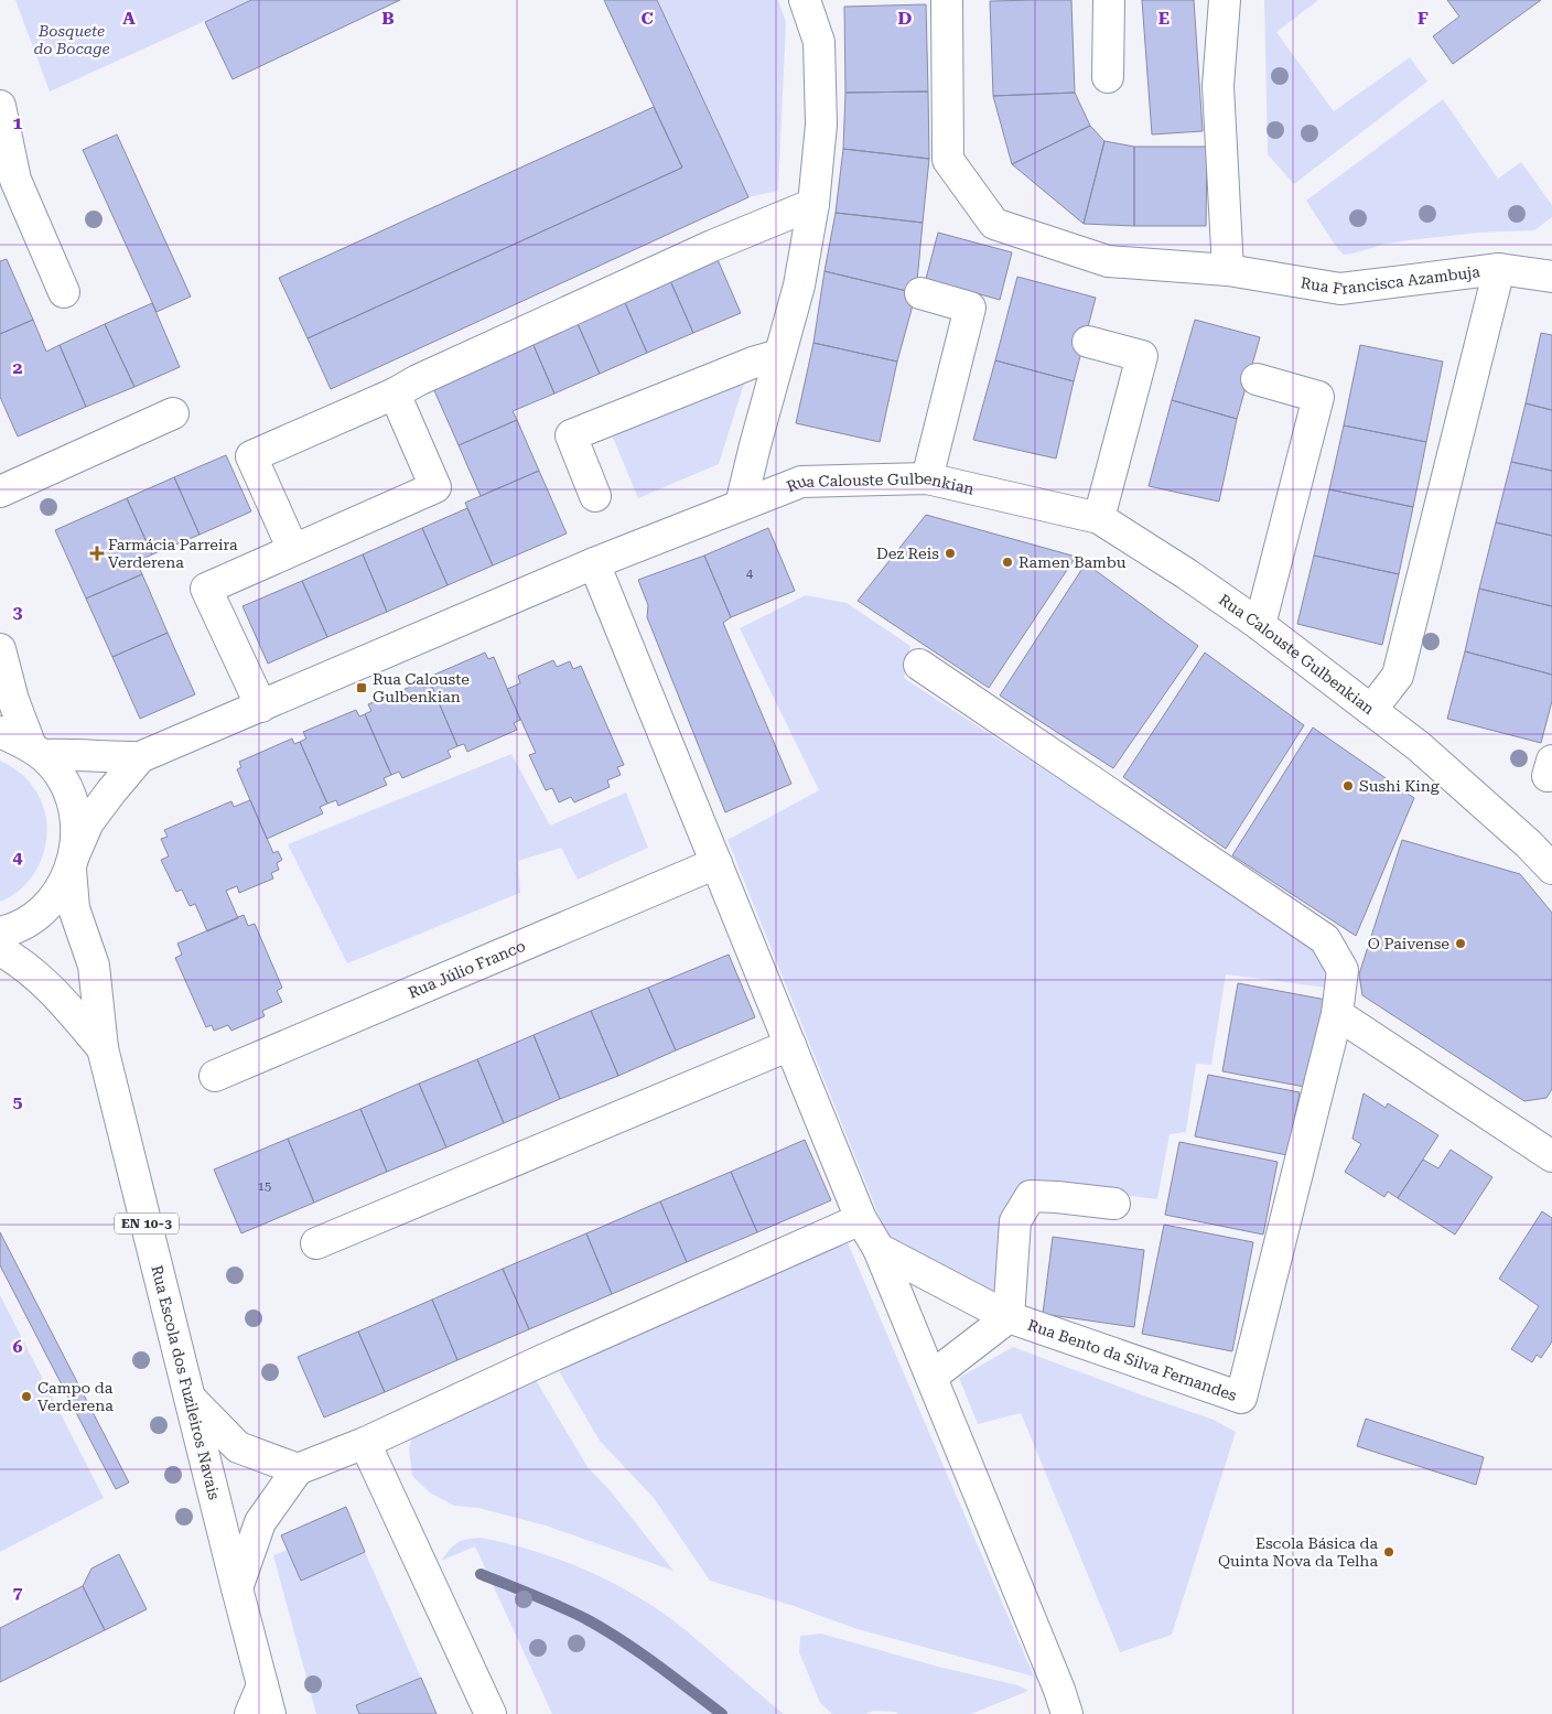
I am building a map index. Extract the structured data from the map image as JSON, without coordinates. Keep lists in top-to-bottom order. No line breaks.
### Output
{"streets":{"street":["Rua Francisca Azambuja","Rua Calouste Gulbenkian","Rua Júlio Franco","EN 10-3","Rua Bento da Silva Fernandes","Rua Escola dos Fuzileiros Navais"]},"crossings":[["Rua Calouste Gulbenkian","Rua Escola dos Fuzileiros Navais"]],"parks":["Bosquete do Bocage"],"places":{"health":["Farmácia Parreira Verderena"],"other":["Dez Reis","Ramen Bambu","Sushi King","O Paivense","Campo da Verderena","Escola Básica da Quinta Nova da Telha"],"transit":["Rua Calouste Gulbenkian"]},"house_numbers":["4","15"],"grid":{"columns":["A","B","C","D","E","F"],"rows":["1","2","3","4","5","6","7"]}}
